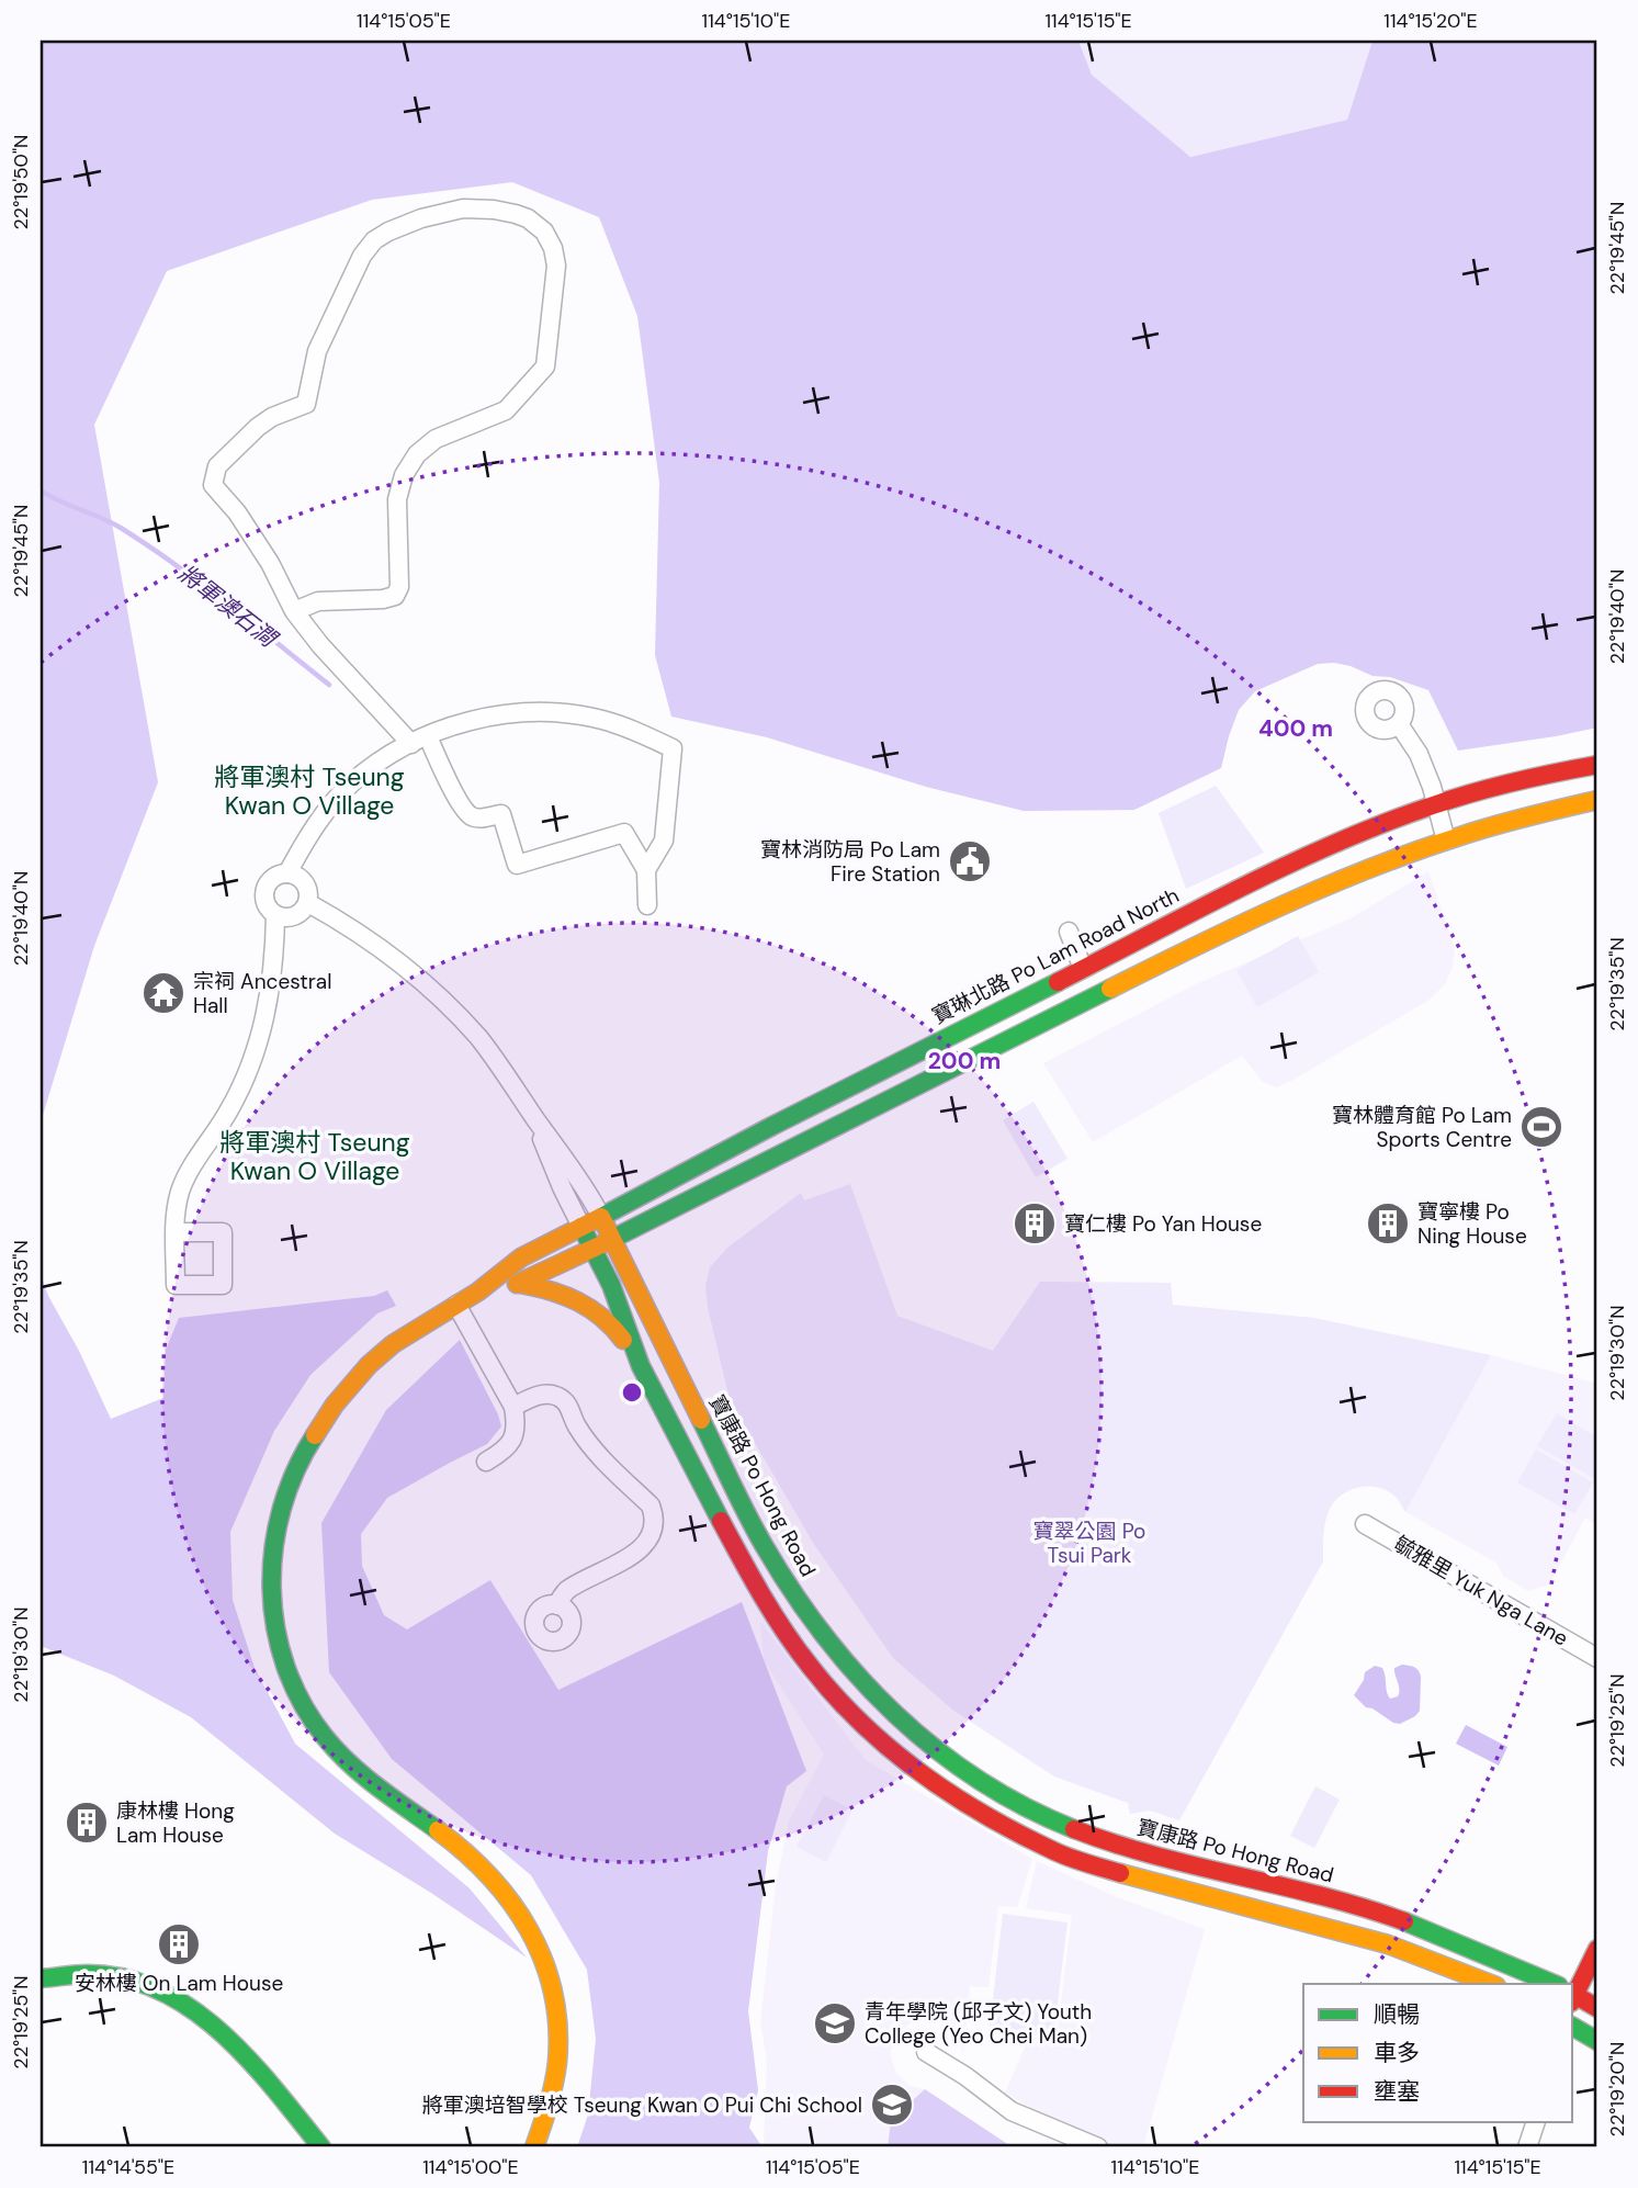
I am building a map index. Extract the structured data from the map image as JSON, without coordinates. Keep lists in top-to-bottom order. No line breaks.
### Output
{"streets":{"main road":["寶琳北路 Po Lam Road North","寶康路 Po Hong Road"],"street":["毓雅里 Yuk Nga Lane"]},"crossings":[["寶琳北路 Po Lam Road North","寶康路 Po Hong Road"]],"districts":["將軍澳村 Tseung Kwan O Village","將軍澳村 Tseung Kwan O Village"],"water":["將軍澳石澗"],"parks":["寶翠公園 Po Tsui Park"],"places":{"public building":["寶林消防局 Po Lam Fire Station"],"temple":["宗祠 Ancestral Hall"],"sports":["寶林體育館 Po Lam Sports Centre"],"building":["寶仁樓 Po Yan House","寶寧樓 Po Ning House","康林樓 Hong Lam House","安林樓 On Lam House"],"school or university":["青年學院 (邱子文) Youth College (Yeo Chei Man)","將軍澳培智學校 Tseung Kwan O Pui Chi School"]},"legend":["順暢","車多","壅塞"],"coordinates":["114°15'05\"E","114°15'10\"E","114°15'15\"E","114°15'20\"E","22°19'50\"N","22°19'45\"N","22°19'40\"N","22°19'35\"N","22°19'30\"N","22°19'25\"N","22°19'20\"N","114°14'55\"E","114°15'00\"E"],"rings":["400 m","200 m"]}
